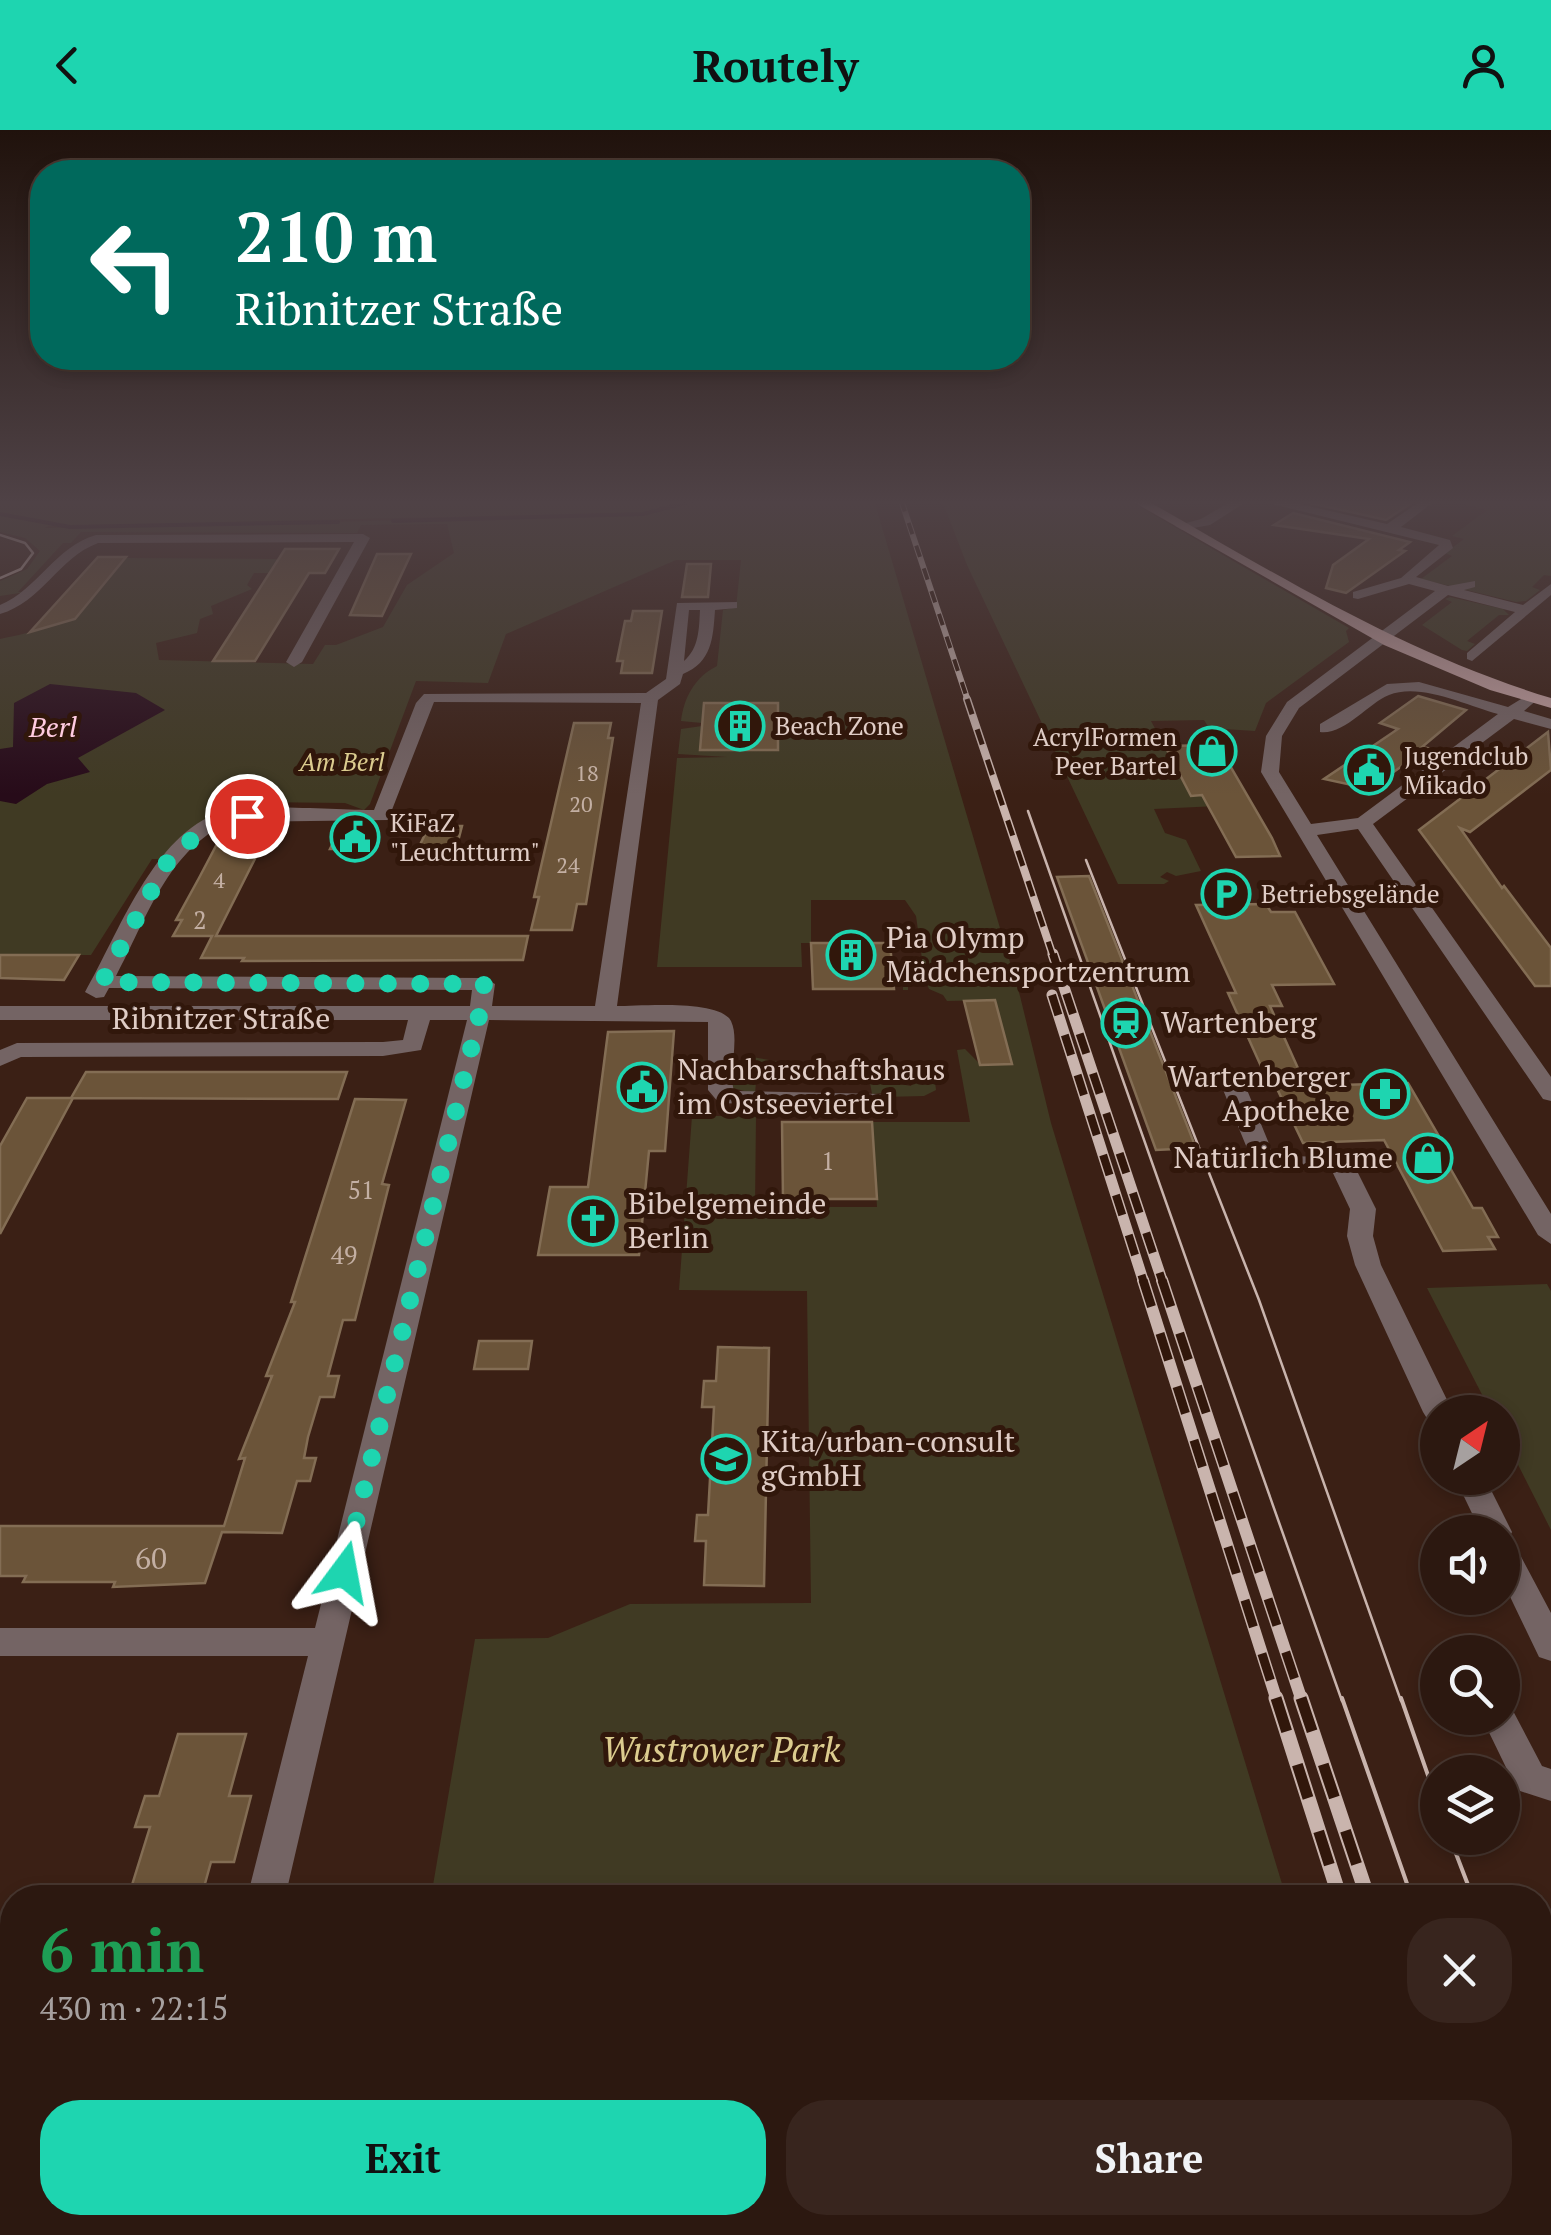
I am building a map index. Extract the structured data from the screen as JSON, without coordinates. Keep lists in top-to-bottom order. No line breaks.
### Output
{"streets":{"street":["Ribnitzer Straße"]},"water":["Berl"],"parks":["Am Berl","Wustrower Park"],"places":{"building":["Beach Zone","Pia Olymp Mädchensportzentrum"],"shop":["AcrylFormen Peer Bartel","Natürlich Blume"],"public building":["Jugendclub Mikado","KiFaZ \"Leuchtturm\"","Nachbarschaftshaus im Ostseeviertel"],"parking":["Betriebsgelände"],"station":["Wartenberg"],"pharmacy":["Wartenberger Apotheke"],"church":["Bibelgemeinde Berlin"],"school or university":["Kita/urban-consult gGmbH"]},"house_numbers":["18","20","24","4","2","1","51","49","60"],"north":"top right","page":{"header":"Routely","turn":["210 m","Ribnitzer Straße"],"heading":["6 min","430 m · 22:15"],"buttons":["Exit","Share"]}}
